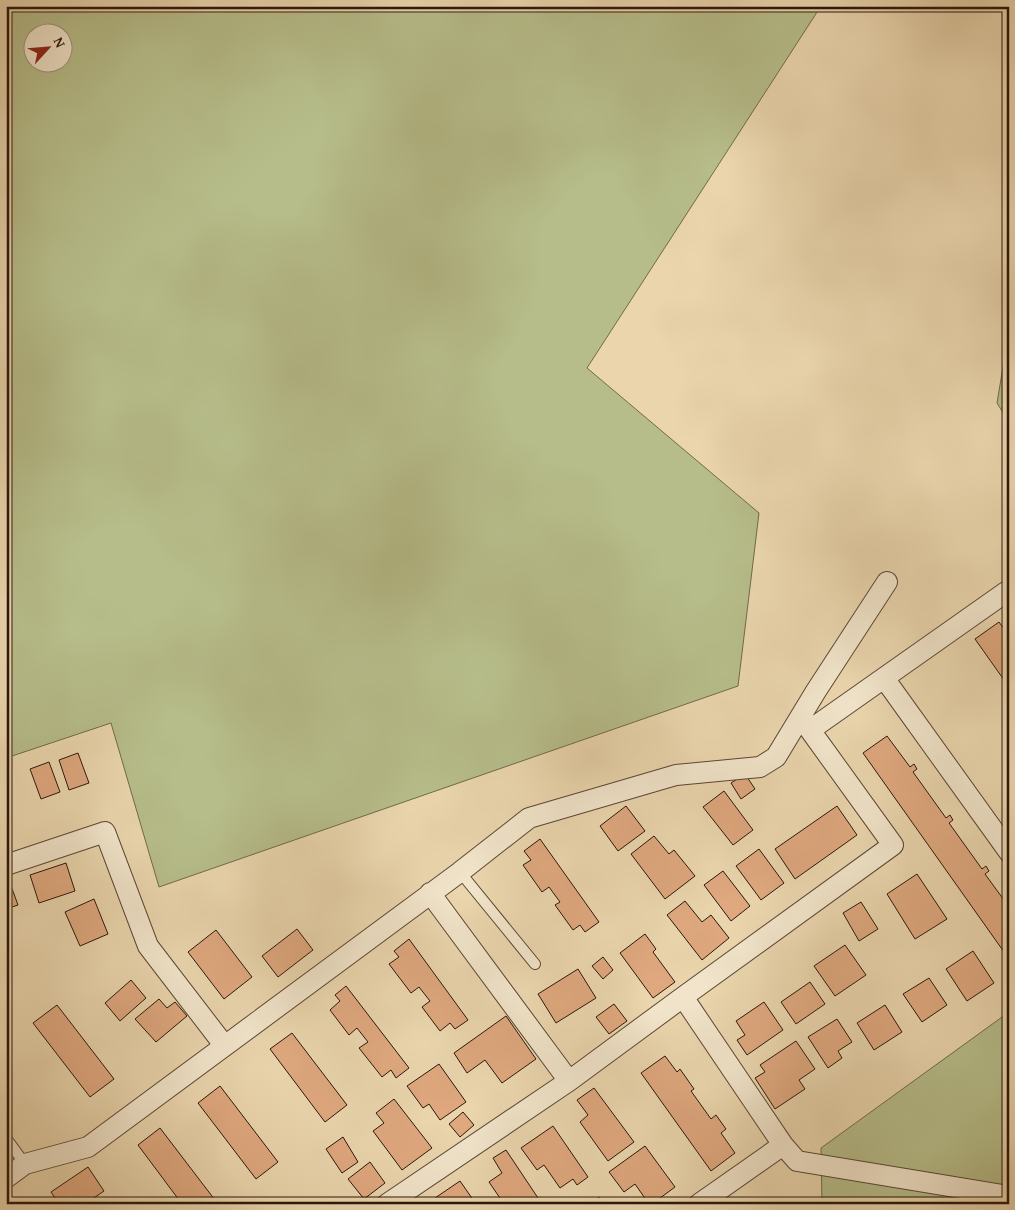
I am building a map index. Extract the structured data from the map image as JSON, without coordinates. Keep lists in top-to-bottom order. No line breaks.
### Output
{"north":"top right"}
